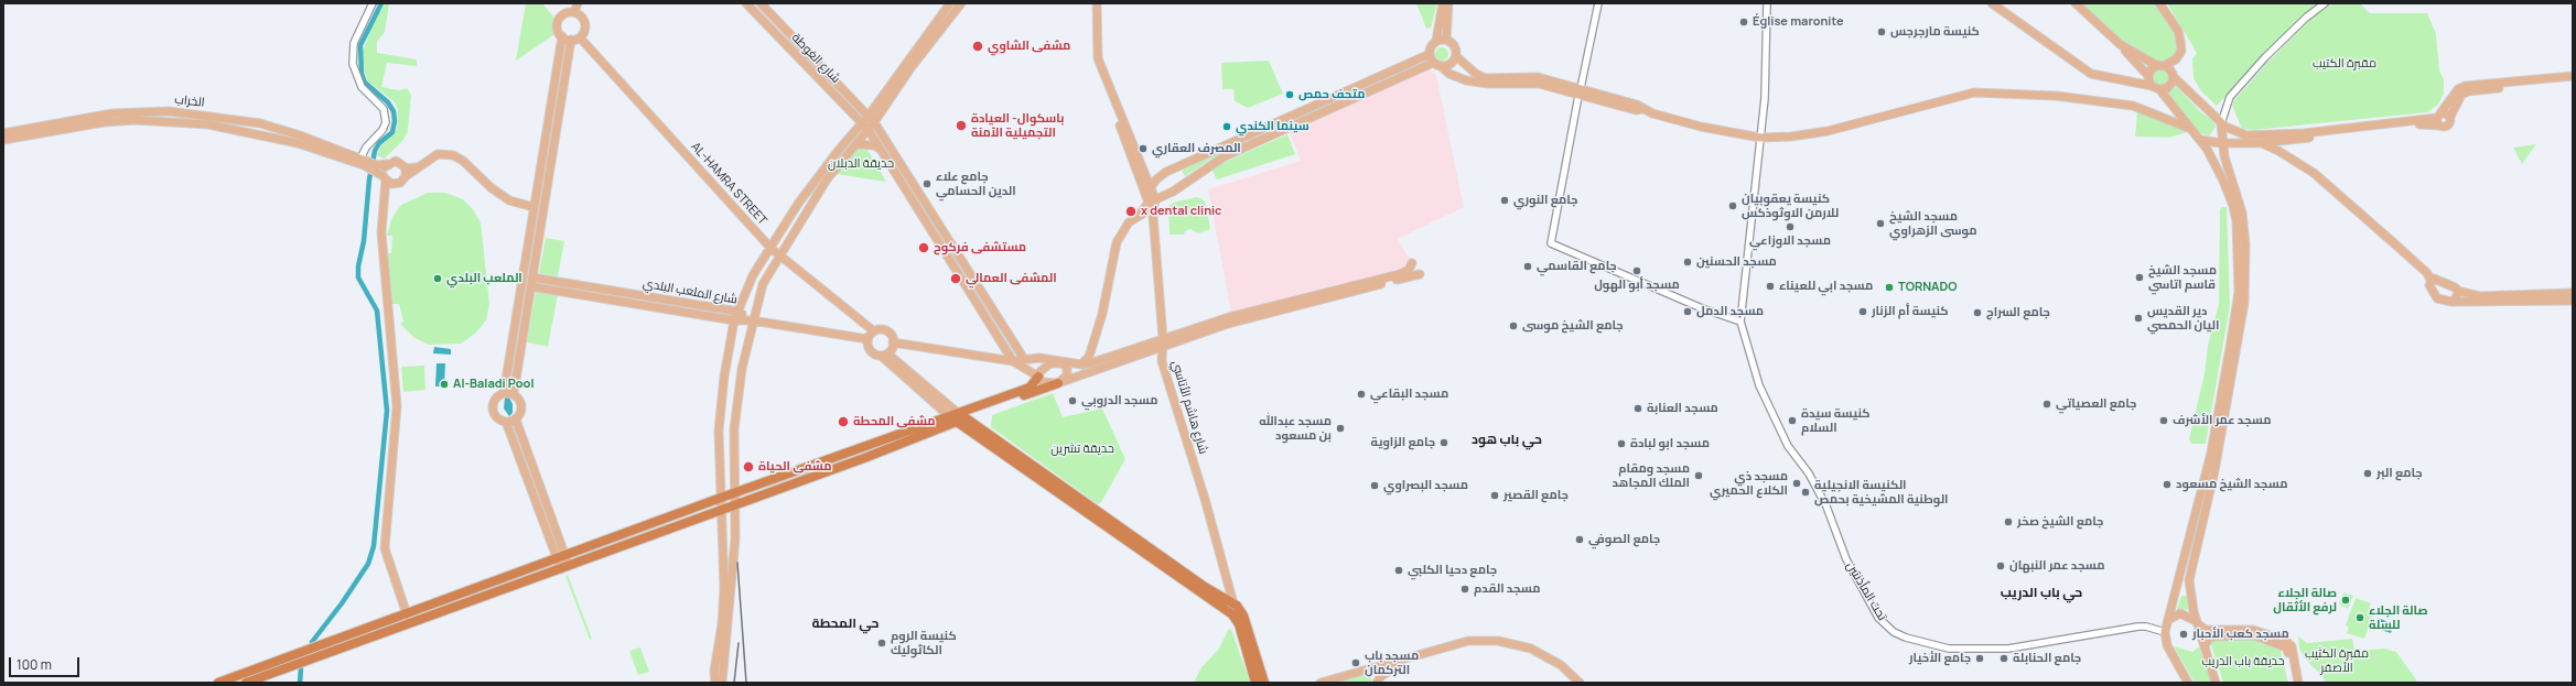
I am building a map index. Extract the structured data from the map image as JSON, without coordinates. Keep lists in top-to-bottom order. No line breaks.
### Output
{"streets":{"main road":["شارع الغوطة","الخراب","AL-HAMRA STREET","شارع الملعب البلدي","شارع هاشم الأتاسي"],"street":["تحت المأذنتين"]},"districts":["حي باب هود","حي باب الدريب","حي المحطة"],"parks":["مقبرة الكتيب","حديقة الدبلان","حديقة تشرين","مقبرة الكثيب الأصفر","حديقة باب الدريب"],"places":["Église maronite","كنيسة مارجرجس","مشفى الشاوي","متحف حمص","باسكوال- العيادة التجميلية الآمنة","سينما الكندي","المصرف العقاري","جامع علاء الدين الحسامي","جامع النوري","كنيسة يعقوبيان للارمن الاوثوذكس","x dental clinic","مسجد الشيخ موسى الزهراوي","مسجد الاوزاعي","مستشفى فركوح","مسجد الحسنين","جامع القاسمي","مسجد أبو الهول","مسجد الشيخ قاسم اتاسي","الملعب البلدي","المشفى العمالي","مسجد ابي للعيناء","TORNADO","مسجد الدمل","كنيسة أم الزنار","جامع السراج","دير القديس اليان الحمصي","جامع الشيخ موسى","Al-Baladi Pool","مسجد البقاعي","مسجد الدروبي","جامع العصياتي","مسجد العنابة","كنيسة سيدة السلام","مسجد عمر الأشرف","مشفى المحطة","مسجد عبدالله بن مسعود","جامع الزاوية","مسجد ابو لبادة","مشفى الحياة","جامع البر","مسجد ومقام الملك المجاهد","مسجد ذي الكلاع الحميري","مسجد الشيخ مسعود","مسجد البصراوي","الكنيسة الانجيلية الوطنية المشيخية بحمص","جامع القصير","جامع الشيخ صخر","جامع الصوفي","مسجد عمر النبهان","جامع دحيا الكلبي","مسجد القدم","صالة الجلاء لرفع الأثقال","صالة الجلاء للسلة","مسجد كعب الأحبار","كنيسة الروم الكاثوليك","جامع الأخيار","جامع الحنابلة","مسجد باب التركمان"],"scale_bar":"100 m"}
